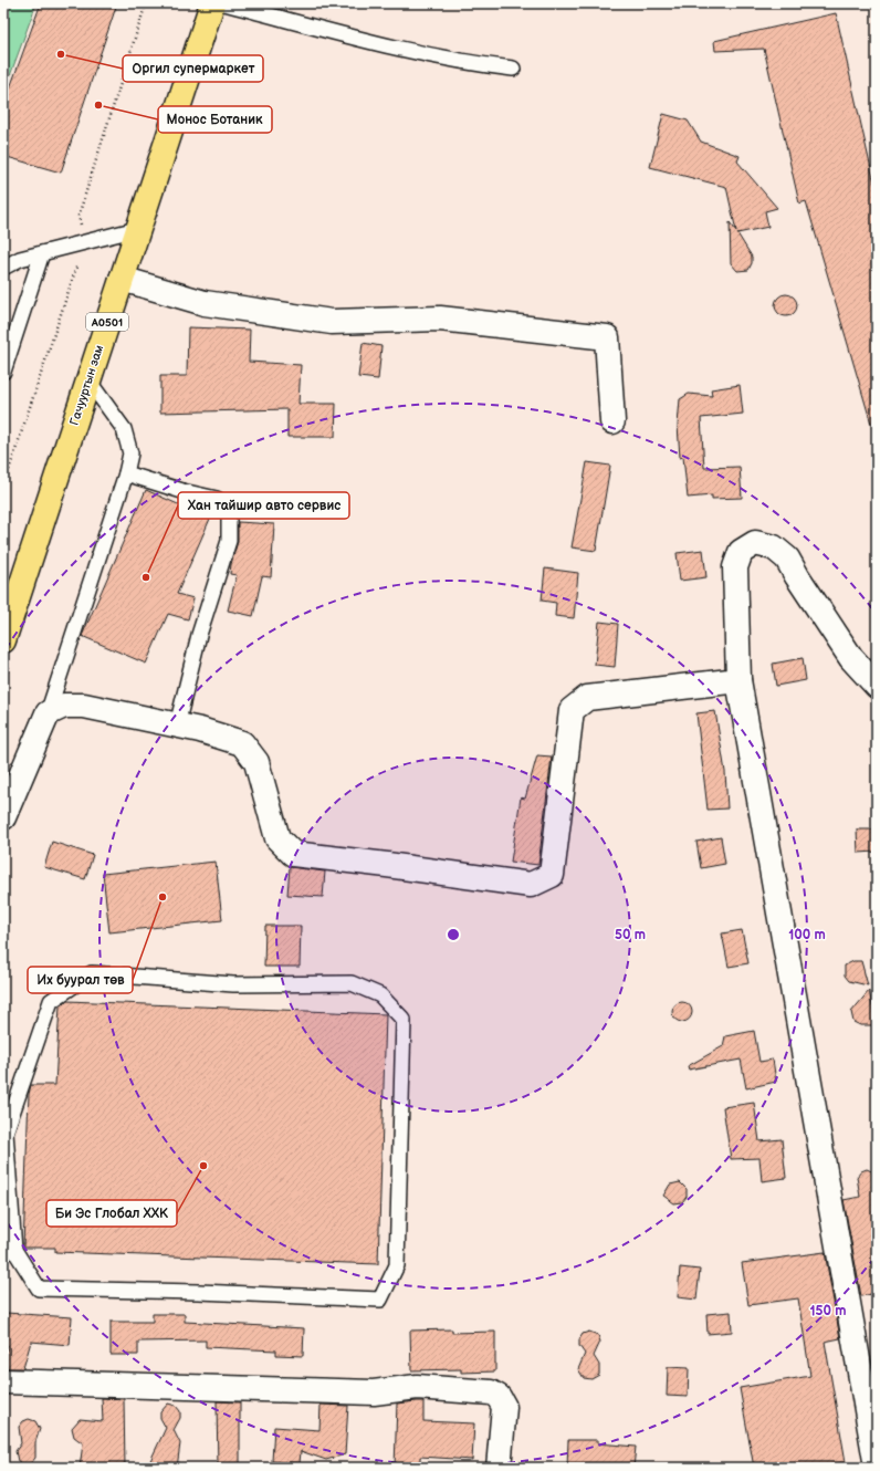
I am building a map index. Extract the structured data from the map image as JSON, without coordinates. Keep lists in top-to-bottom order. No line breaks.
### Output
{"streets":{"highway":["A0501","Гачууртын зам"]},"places":["Оргил супермаркет","Монос Ботаник","Хан тайшир авто сервис","Их буурал төв","Би Эс Глобал ХХК"],"rings":["50 m","100 m","150 m"]}
